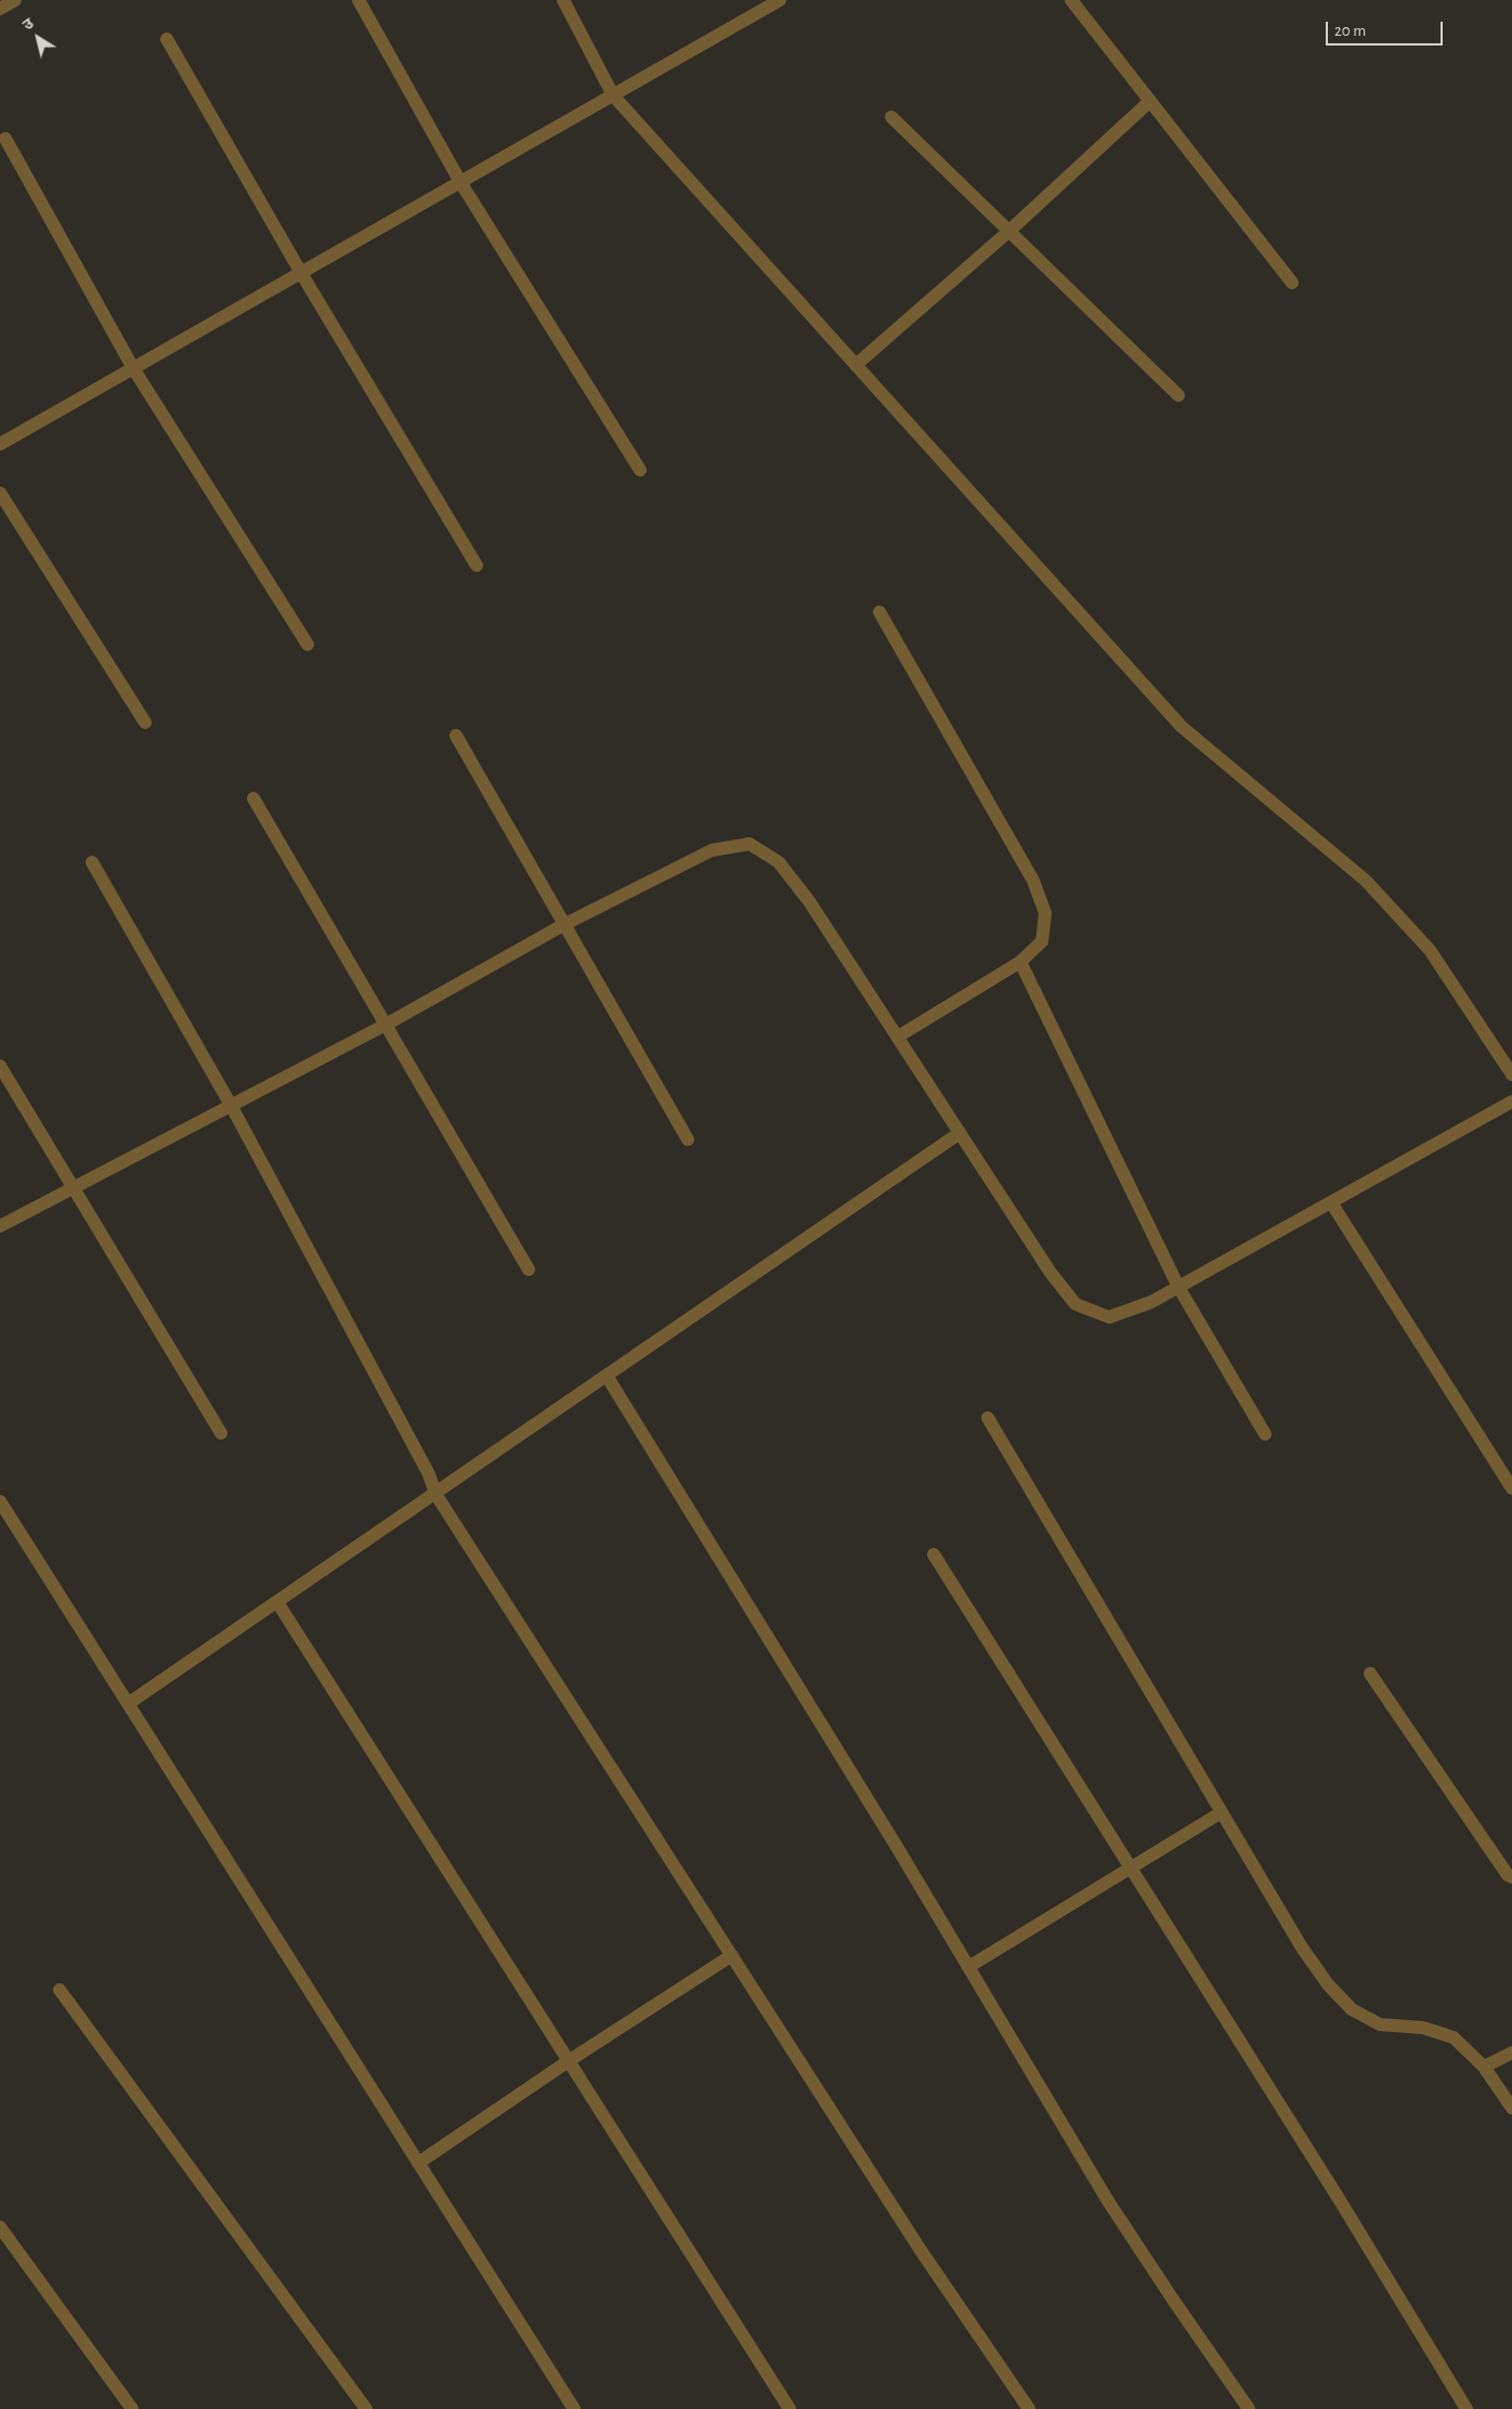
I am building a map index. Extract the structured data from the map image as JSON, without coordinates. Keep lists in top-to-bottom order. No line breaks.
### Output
{"scale_bar":"20 m","north":"top left"}
